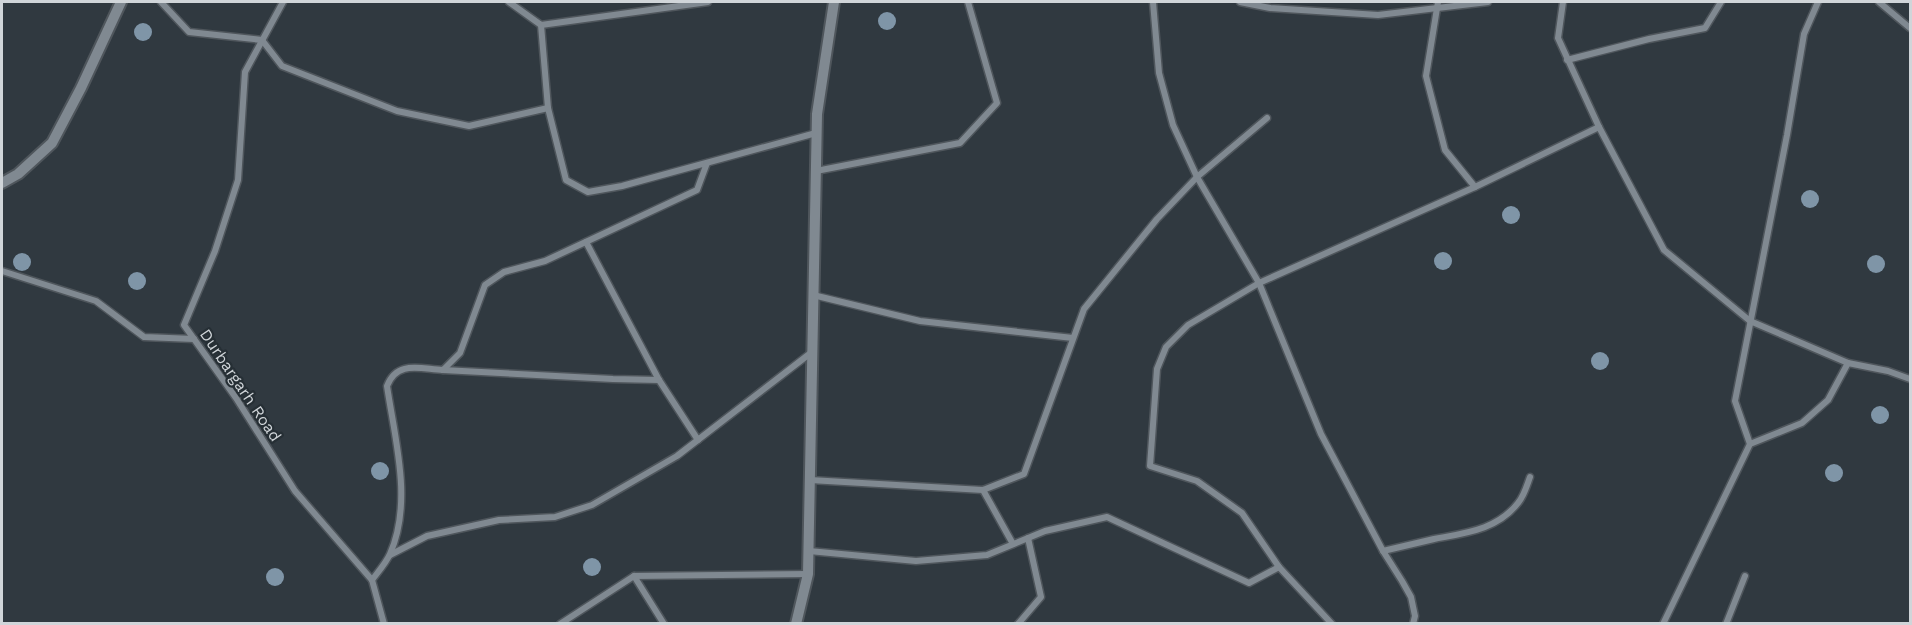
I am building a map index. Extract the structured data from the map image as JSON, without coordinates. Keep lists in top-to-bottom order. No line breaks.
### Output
{"streets":{"street":["Durbargarh Road"]}}
